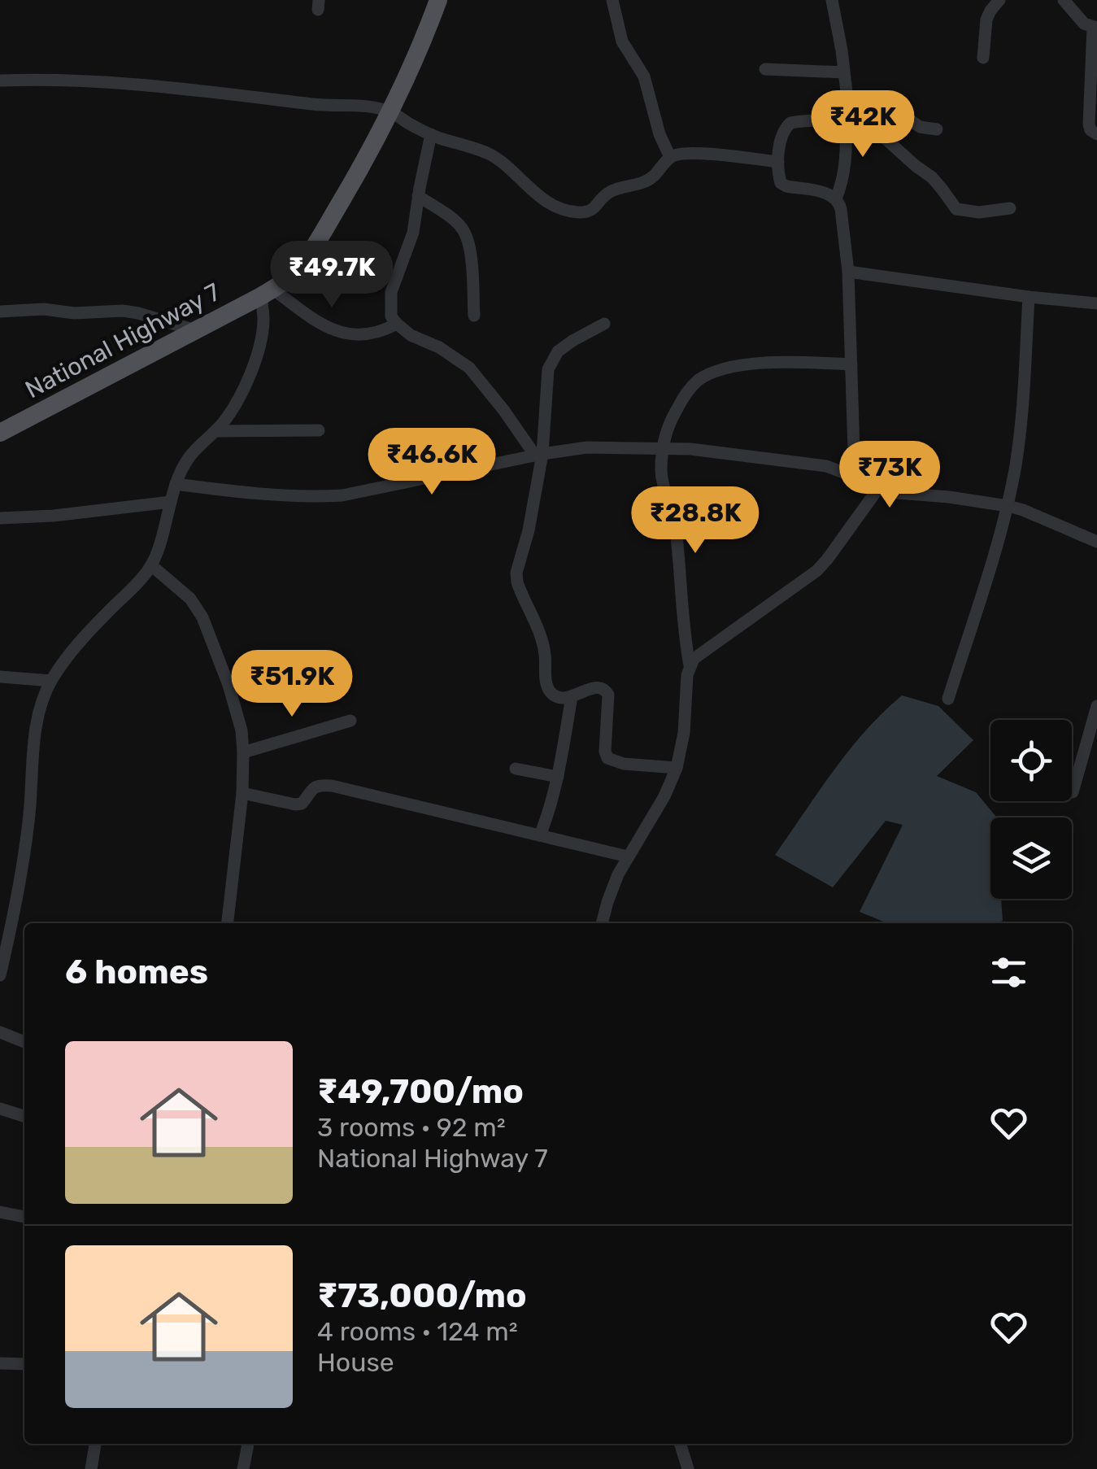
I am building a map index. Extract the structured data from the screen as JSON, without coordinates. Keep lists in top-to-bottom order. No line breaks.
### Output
{"streets":{"main road":["National Highway 7"]},"page":{"price":["₹42K","₹49.7K","₹46.6K","₹73K","₹28.8K","₹51.9K"],"heading":"6 homes","list":[{"name":"₹49,700/mo","note":"3 rooms · 92 m² · National Highway 7"},{"name":"₹73,000/mo","note":"4 rooms · 124 m² · House"}]}}
